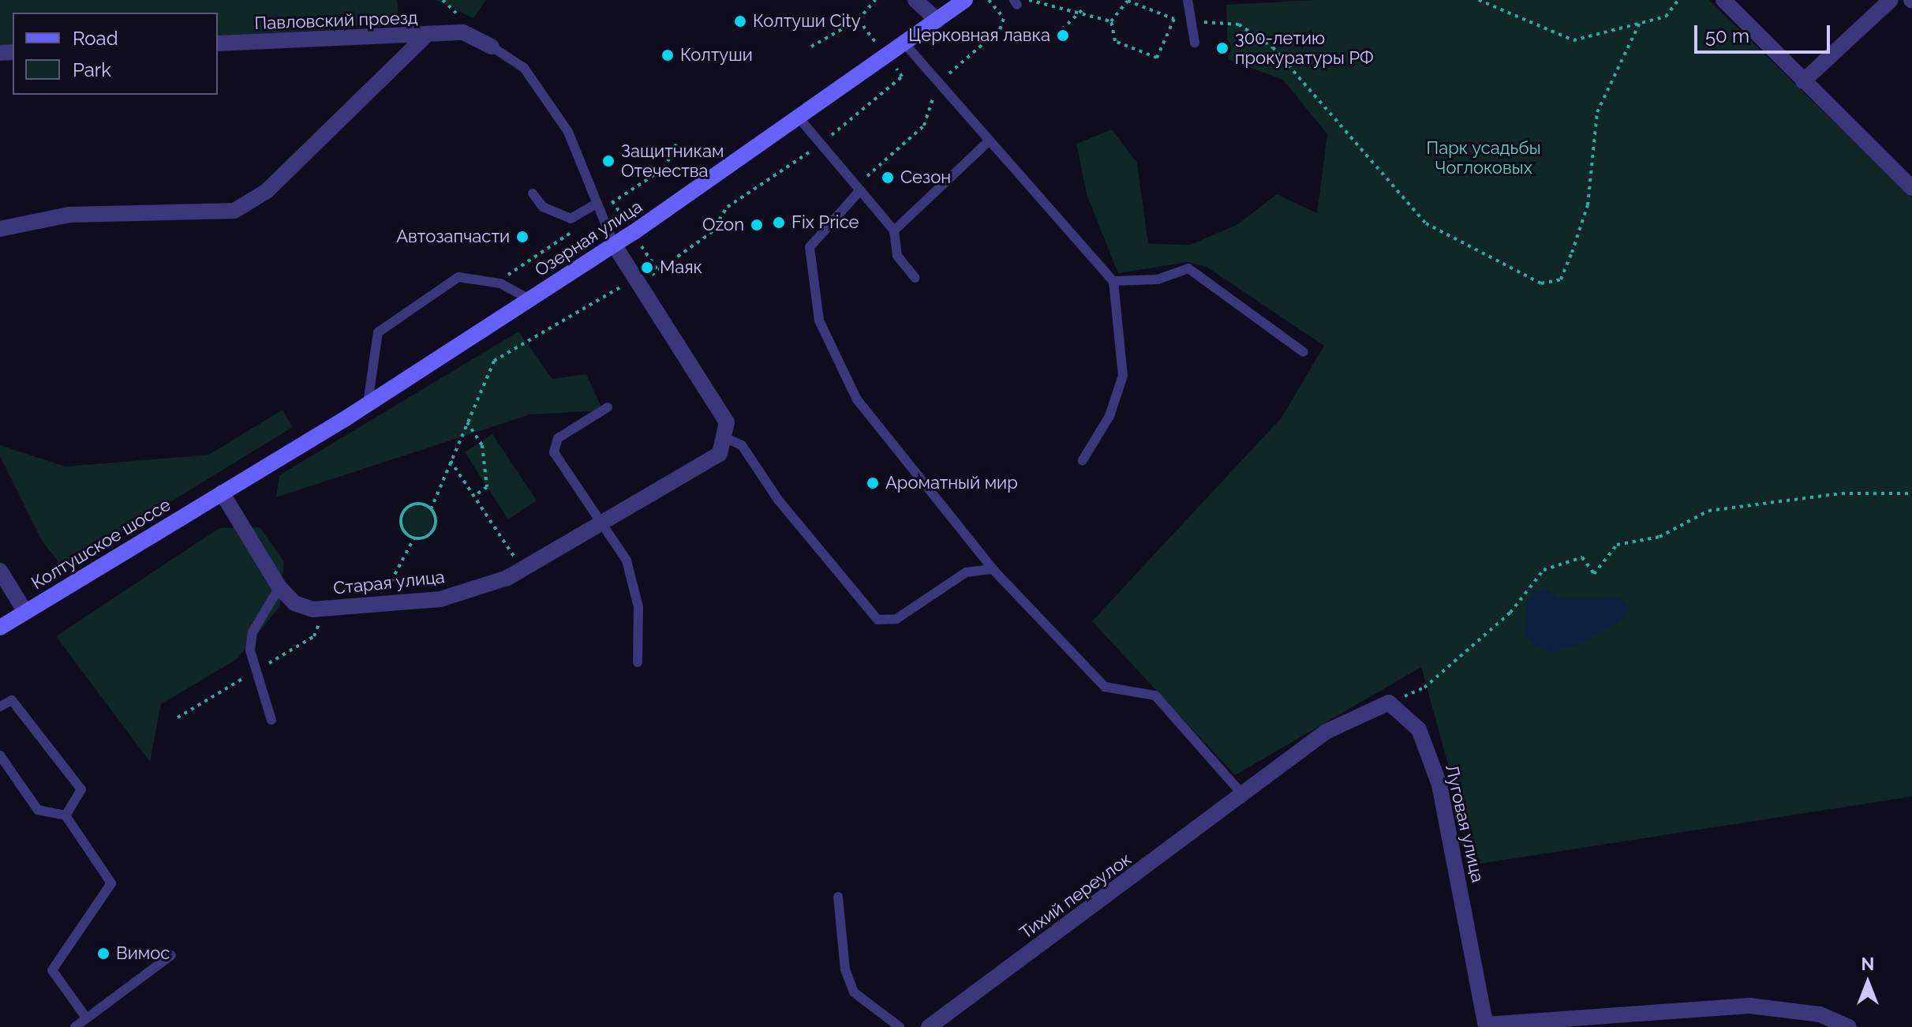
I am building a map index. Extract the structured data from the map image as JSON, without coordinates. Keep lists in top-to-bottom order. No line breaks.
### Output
{"streets":{"main road":["Озерная улица","Колтушское шоссе"],"street":["Павловский проезд","Старая улица","Луговая улица","Тихий переулок"]},"crossings":[["Озерная улица","Колтушское шоссе"],["Озерная улица","Старая улица"],["Колтушское шоссе","Старая улица"]],"parks":["Парк усадьбы Чоглоковых"],"places":["Колтуши City","Церковная лавка","300-летию прокуратуры РФ","Колтуши","Защитникам Отечества","Сезон","Fix Price","Ozon","Автозапчасти","Маяк","Ароматный мир","Вимос"],"legend":["Road","Park"],"scale_bar":"50 m","north":"top"}
